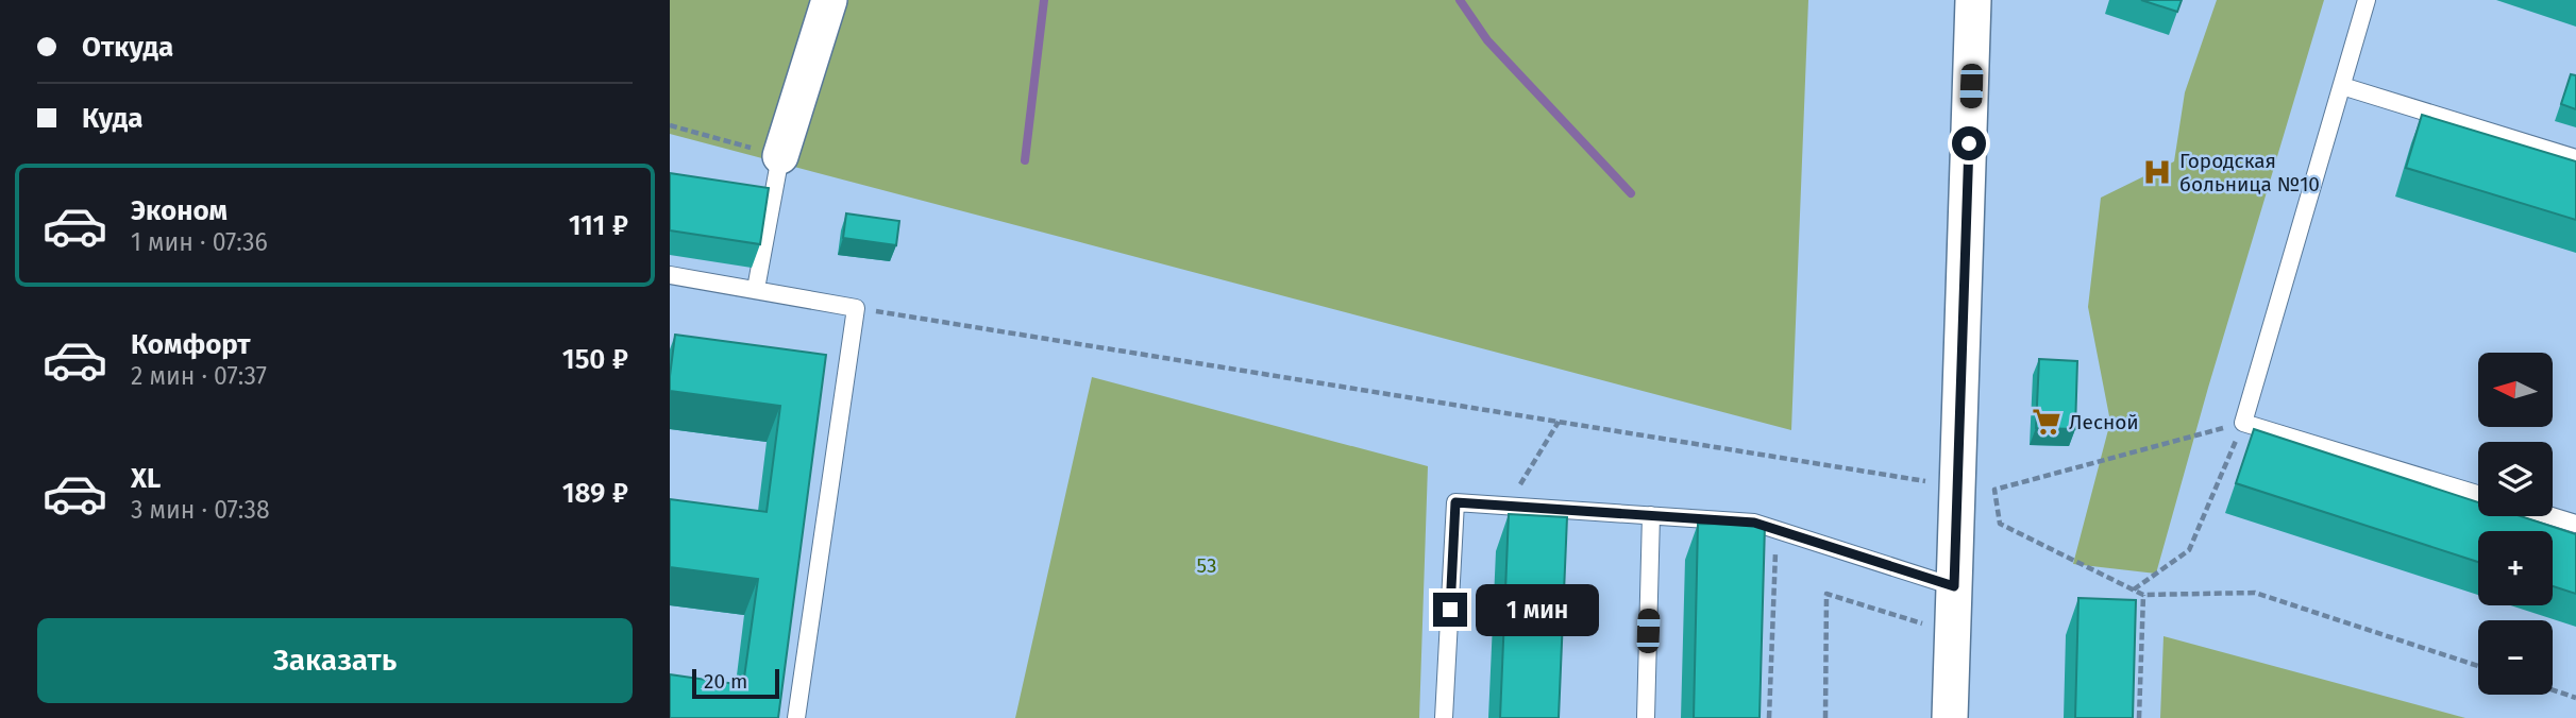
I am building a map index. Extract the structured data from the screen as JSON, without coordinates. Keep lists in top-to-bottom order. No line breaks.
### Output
{"parks":["53"],"places":{"hospital":["Городская больница №10"],"supermarket":["Лесной"]},"scale_bar":"20 m","north":"left","page":{"banner":["Откуда","Куда"],"list":[{"name":"Эконом","note":"1 мин · 07:36","value":"111 ₽"},{"name":"Комфорт","note":"2 мин · 07:37","value":"150 ₽"},{"name":"XL","note":"3 мин · 07:38","value":"189 ₽"}],"map_buttons":["+","−"],"bubble":"1 мин","buttons":"Заказать","scale":"20 m"}}
